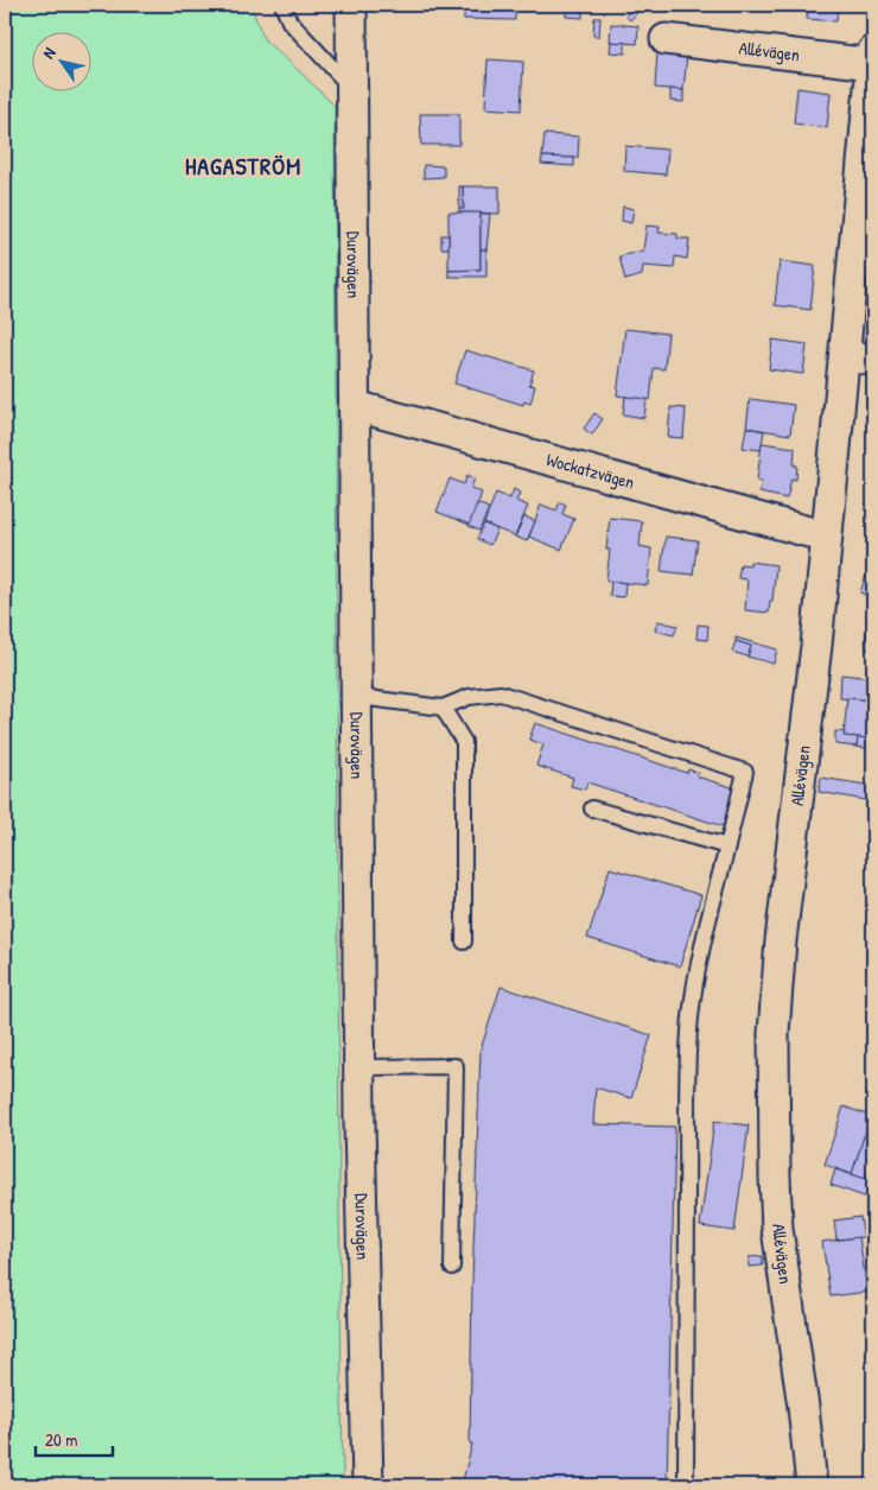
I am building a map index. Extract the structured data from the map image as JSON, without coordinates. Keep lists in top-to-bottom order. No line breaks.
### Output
{"streets":{"street":["Allévägen","Durovägen","Wockatzvägen"]},"crossings":[["Allévägen","Wockatzvägen"],["Durovägen","Wockatzvägen"]],"districts":["HAGASTRÖM"],"scale_bar":"20 m","north":"top left"}
